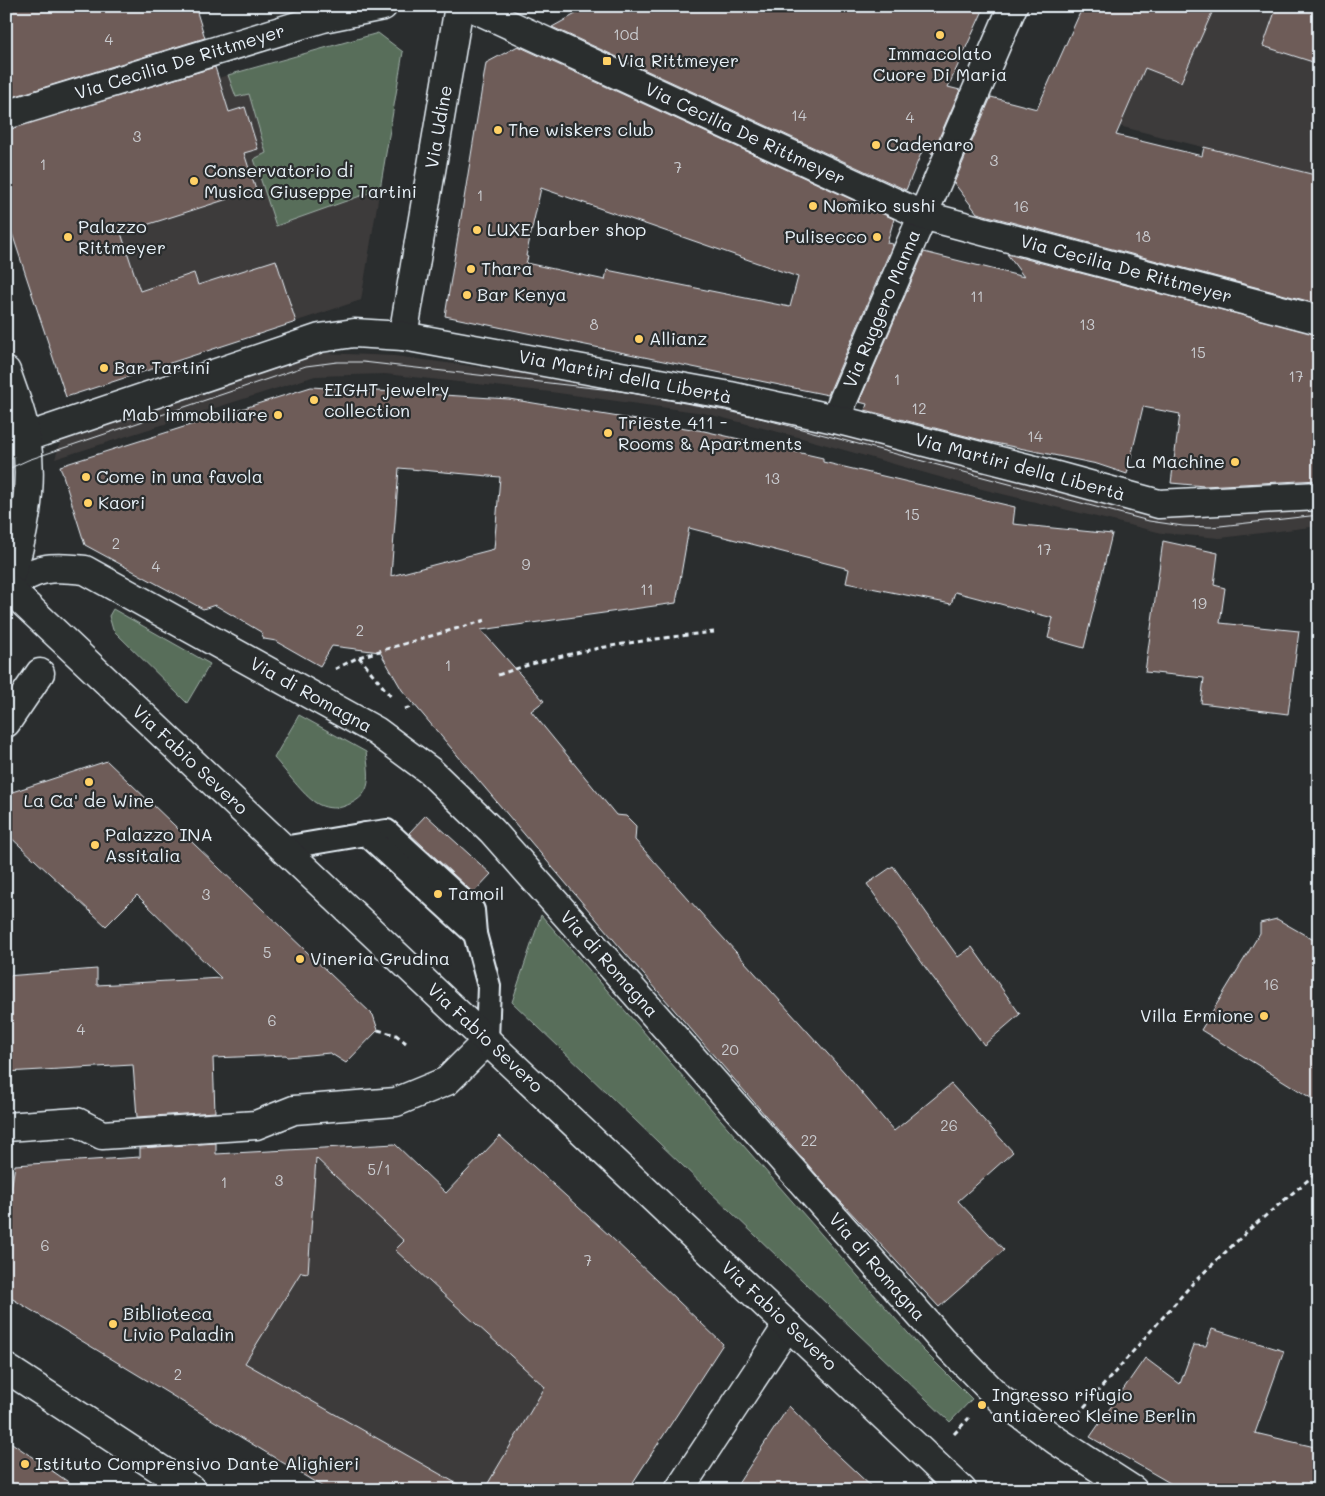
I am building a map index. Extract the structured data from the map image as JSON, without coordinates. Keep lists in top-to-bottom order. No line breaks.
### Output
{"streets":{"main road":["Via Cecilia De Rittmeyer","Via Udine","Via Ruggero Manna","Via Martiri della Libertà","Via di Romagna","Via Fabio Severo"]},"crossings":[["Via Cecilia De Rittmeyer","Via Ruggero Manna"],["Via Udine","Via Martiri della Libertà"],["Via Ruggero Manna","Via Martiri della Libertà"],["Via di Romagna","Via Fabio Severo"]],"places":{"other":["Immacolato Cuore Di Maria","The wiskers club","Cadenaro","Conservatorio di Musica Giuseppe Tartini","Nomiko sushi","LUXE barber shop","Palazzo Rittmeyer","Pulisecco","Thara","Bar Kenya","Allianz","Bar Tartini","EIGHT jewelry collection","Mab immobiliare","Trieste 411 - Rooms & Apartments","La Machine","Come in una favola","Kaori","La Ca' de Wine","Palazzo INA Assitalia","Tamoil","Vineria Grudina","Villa Ermione","Biblioteca Livio Paladin","Ingresso rifugio antiaereo Kleine Berlin","Istituto Comprensivo Dante Alighieri"],"transit":["Via Rittmeyer"]},"house_numbers":["10d","4","14","4","3","3","1","7","1","16","18","11","8","13","15","17","1","12","14","13","15","2","17","9","4","11","19","2","1","3","5","16","6","4","20","26","22","5/1","3","1","6","7","2"]}
